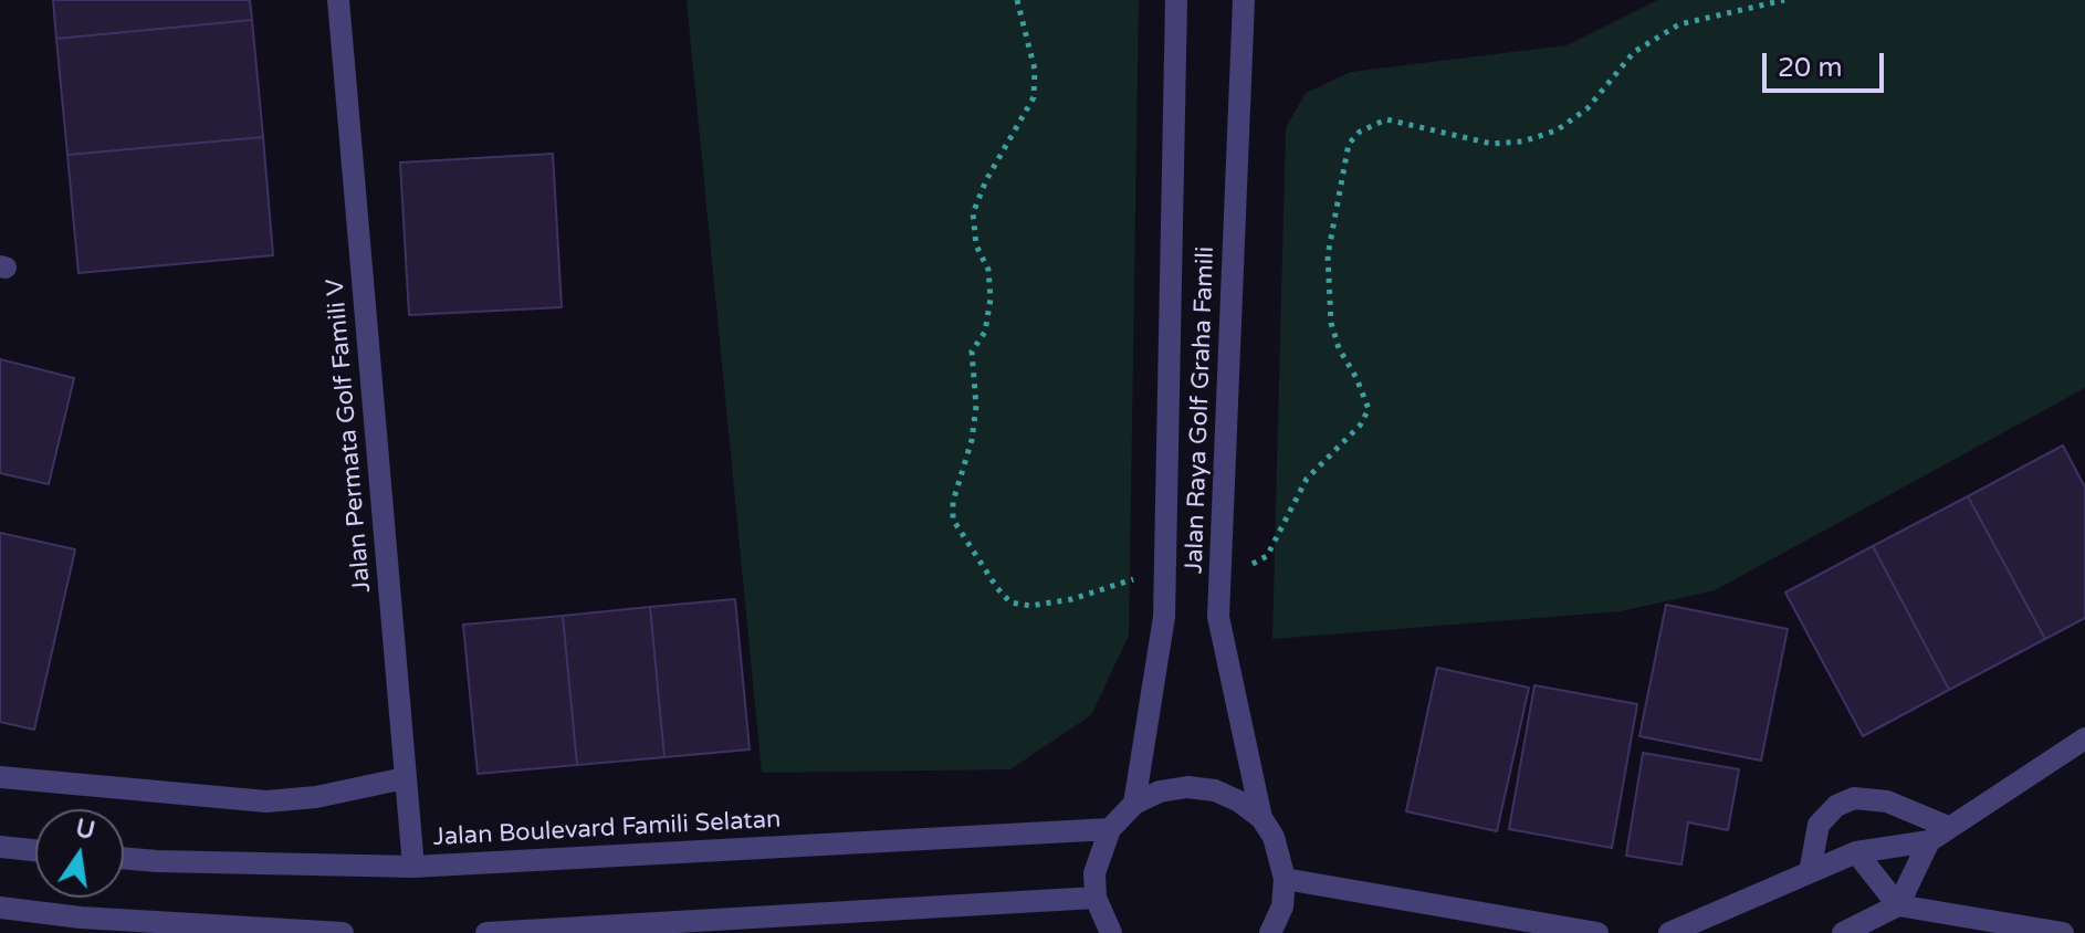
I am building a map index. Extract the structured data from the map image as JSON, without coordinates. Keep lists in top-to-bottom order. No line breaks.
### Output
{"streets":{"street":["Jalan Raya Golf Graha Famili","Jalan Permata Golf Famili V","Jalan Boulevard Famili Selatan"]},"crossings":[["Jalan Permata Golf Famili V","Jalan Boulevard Famili Selatan"]],"scale_bar":"20 m","north":"top"}
